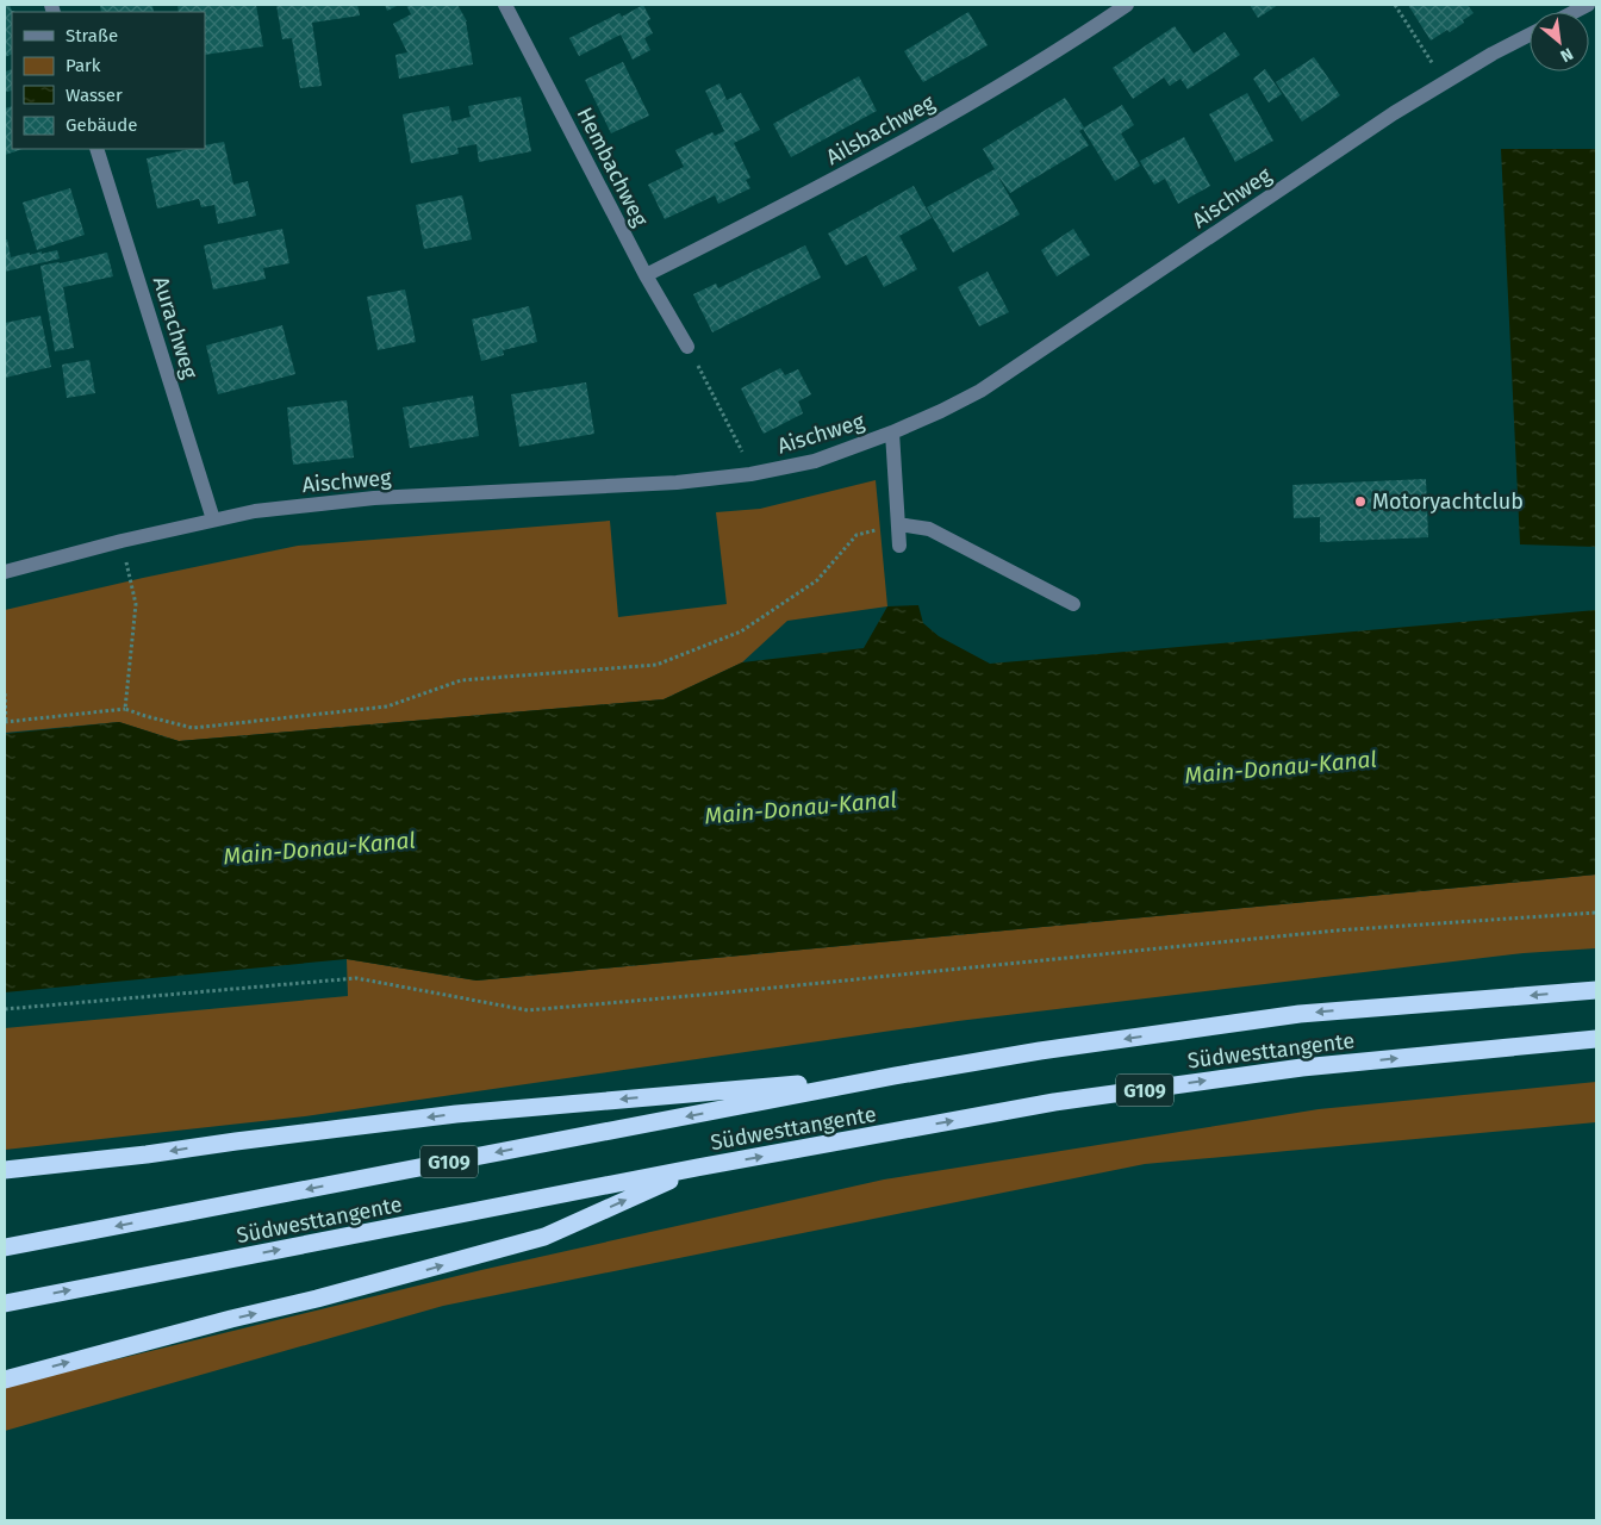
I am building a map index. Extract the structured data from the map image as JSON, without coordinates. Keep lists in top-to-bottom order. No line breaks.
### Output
{"streets":{"highway":["Südwesttangente","G109"],"street":["Ailsbachweg","Hembachweg","Aischweg","Aurachweg"]},"crossings":[["Ailsbachweg","Hembachweg"],["Aischweg","Aurachweg"]],"water":["Main-Donau-Kanal"],"places":["Motoryachtclub"],"legend":["Straße","Park","Wasser","Gebäude"],"north":"bottom right"}
